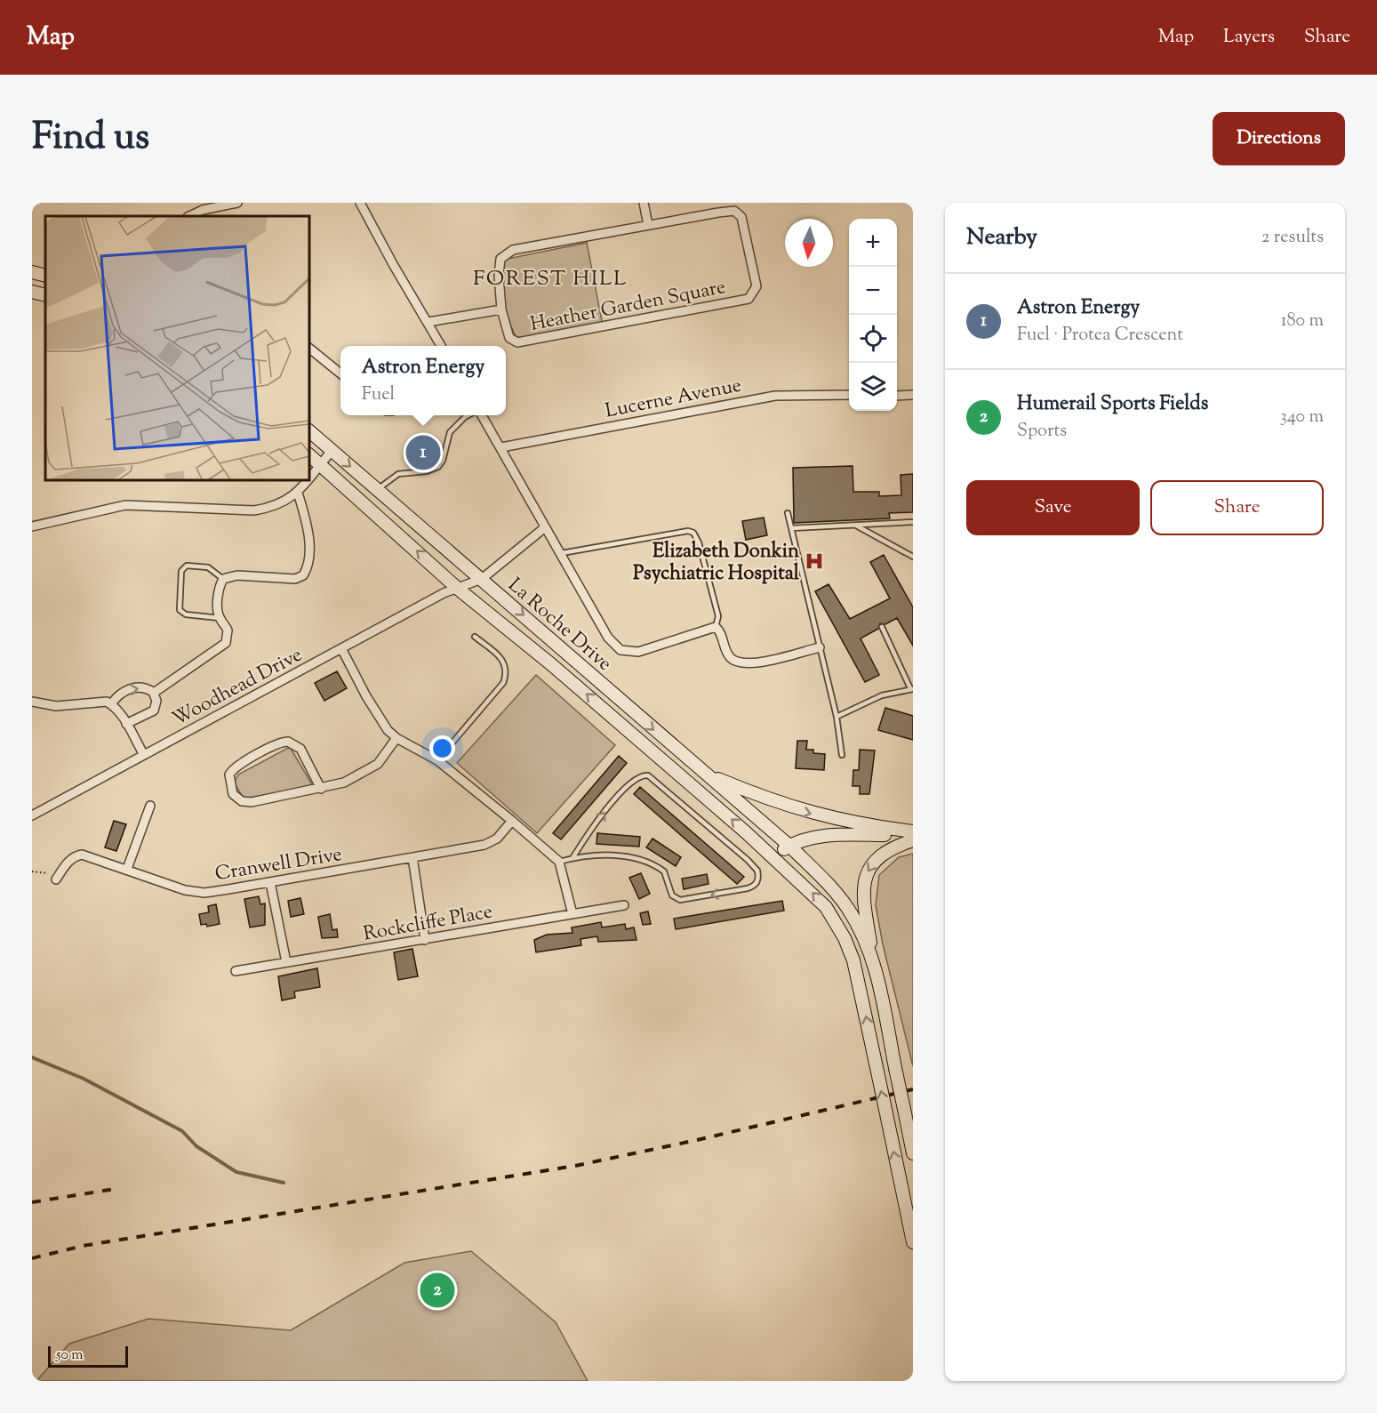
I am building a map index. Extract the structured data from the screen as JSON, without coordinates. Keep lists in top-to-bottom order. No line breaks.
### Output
{"streets":{"street":["Heather Garden Square","Lucerne Avenue","La Roche Drive","Woodhead Drive","Cranwell Drive","Rockcliffe Place"]},"crossings":[["La Roche Drive","Woodhead Drive"]],"districts":["FOREST HILL"],"places":{"hospital":["Elizabeth Donkin Psychiatric Hospital"]},"scale_bar":"50 m","north":"bottom","page":{"header":"Map","nav":["Map","Layers","Share"],"title":"Find us","buttons":["Directions",["Save","Share"]],"heading":["Nearby","2 results"],"map_buttons":["+","−"],"list":[{"mark":"1","name":"Astron Energy","note":"Fuel · Protea Crescent","value":"180 m"},{"mark":"2","name":"Humerail Sports Fields","note":"Sports","value":"340 m"}],"popup":["Astron Energy","Fuel"],"pins":["1","2"],"scale":"50 m"}}
